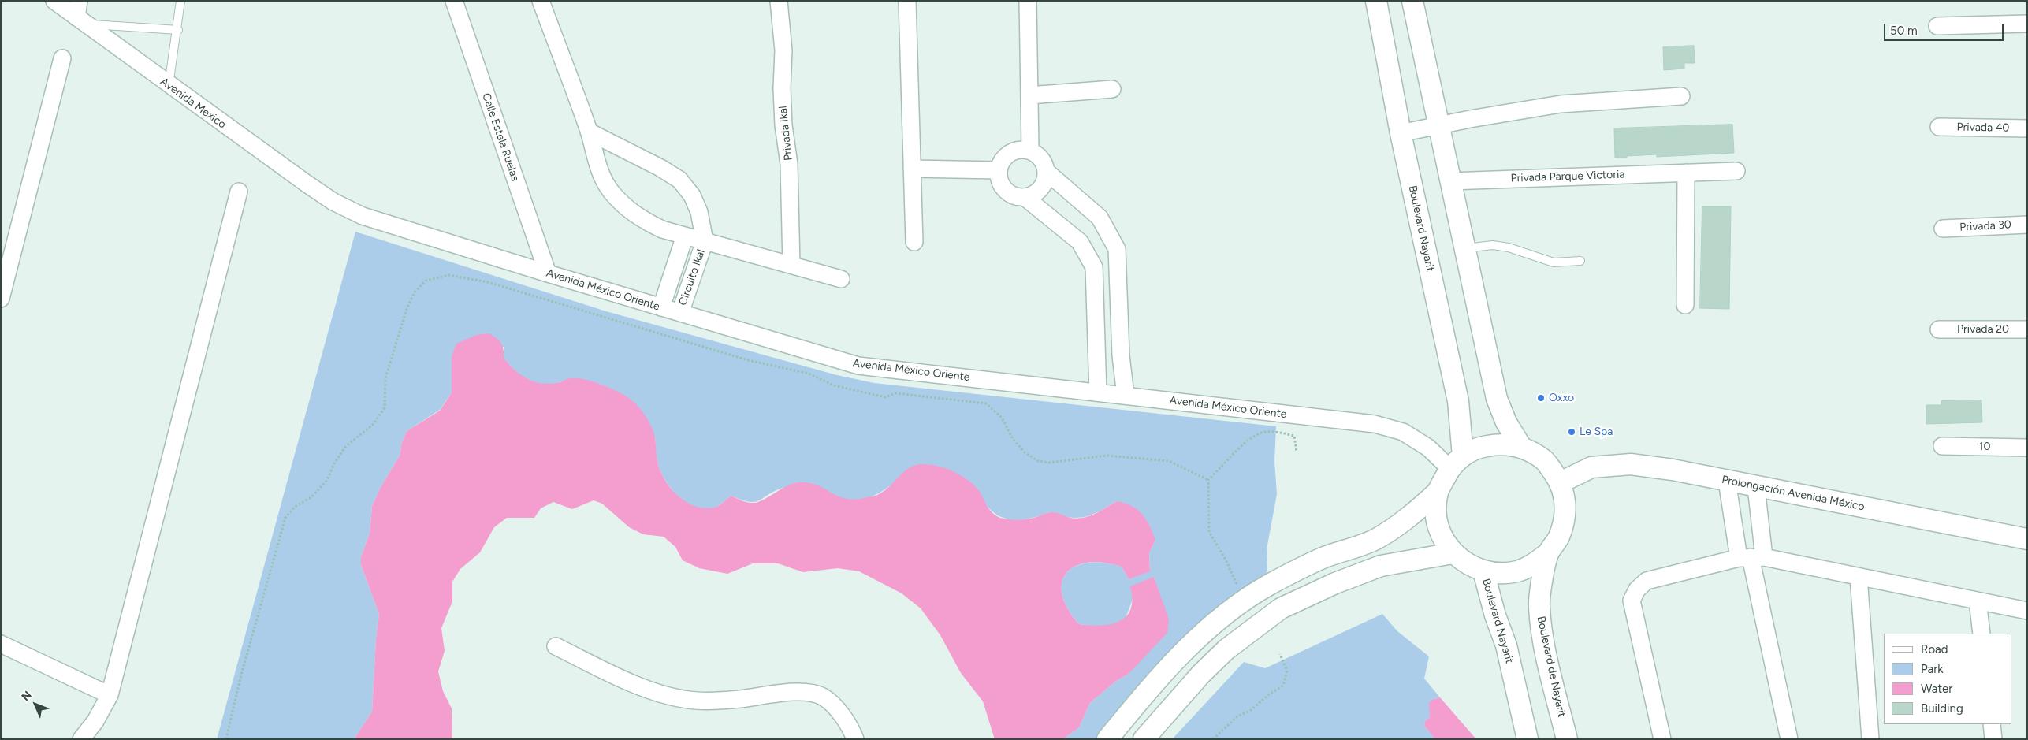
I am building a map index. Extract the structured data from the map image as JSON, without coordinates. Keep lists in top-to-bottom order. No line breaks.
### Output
{"streets":{"street":["Avenida México","Privada 40","Privada Ikal","Calle Estela Ruelas","Privada Parque Victoria","Privada 30","Boulevard Nayarit","Circuito Ikal","Avenida México Oriente","Privada 20","10","Prolongación Avenida México","Boulevard de Nayarit"]},"crossings":[["Avenida México","Avenida México Oriente"],["Calle Estela Ruelas","Avenida México Oriente"],["Boulevard Nayarit","Avenida México Oriente"],["Boulevard Nayarit","Prolongación Avenida México"],["Boulevard Nayarit","Boulevard de Nayarit"],["Circuito Ikal","Avenida México Oriente"],["Avenida México Oriente","Prolongación Avenida México"],["Avenida México Oriente","Boulevard de Nayarit"],["Prolongación Avenida México","Boulevard de Nayarit"]],"places":["Oxxo","Le Spa"],"legend":["Road","Park","Water","Building"],"scale_bar":"50 m","north":"top left"}
